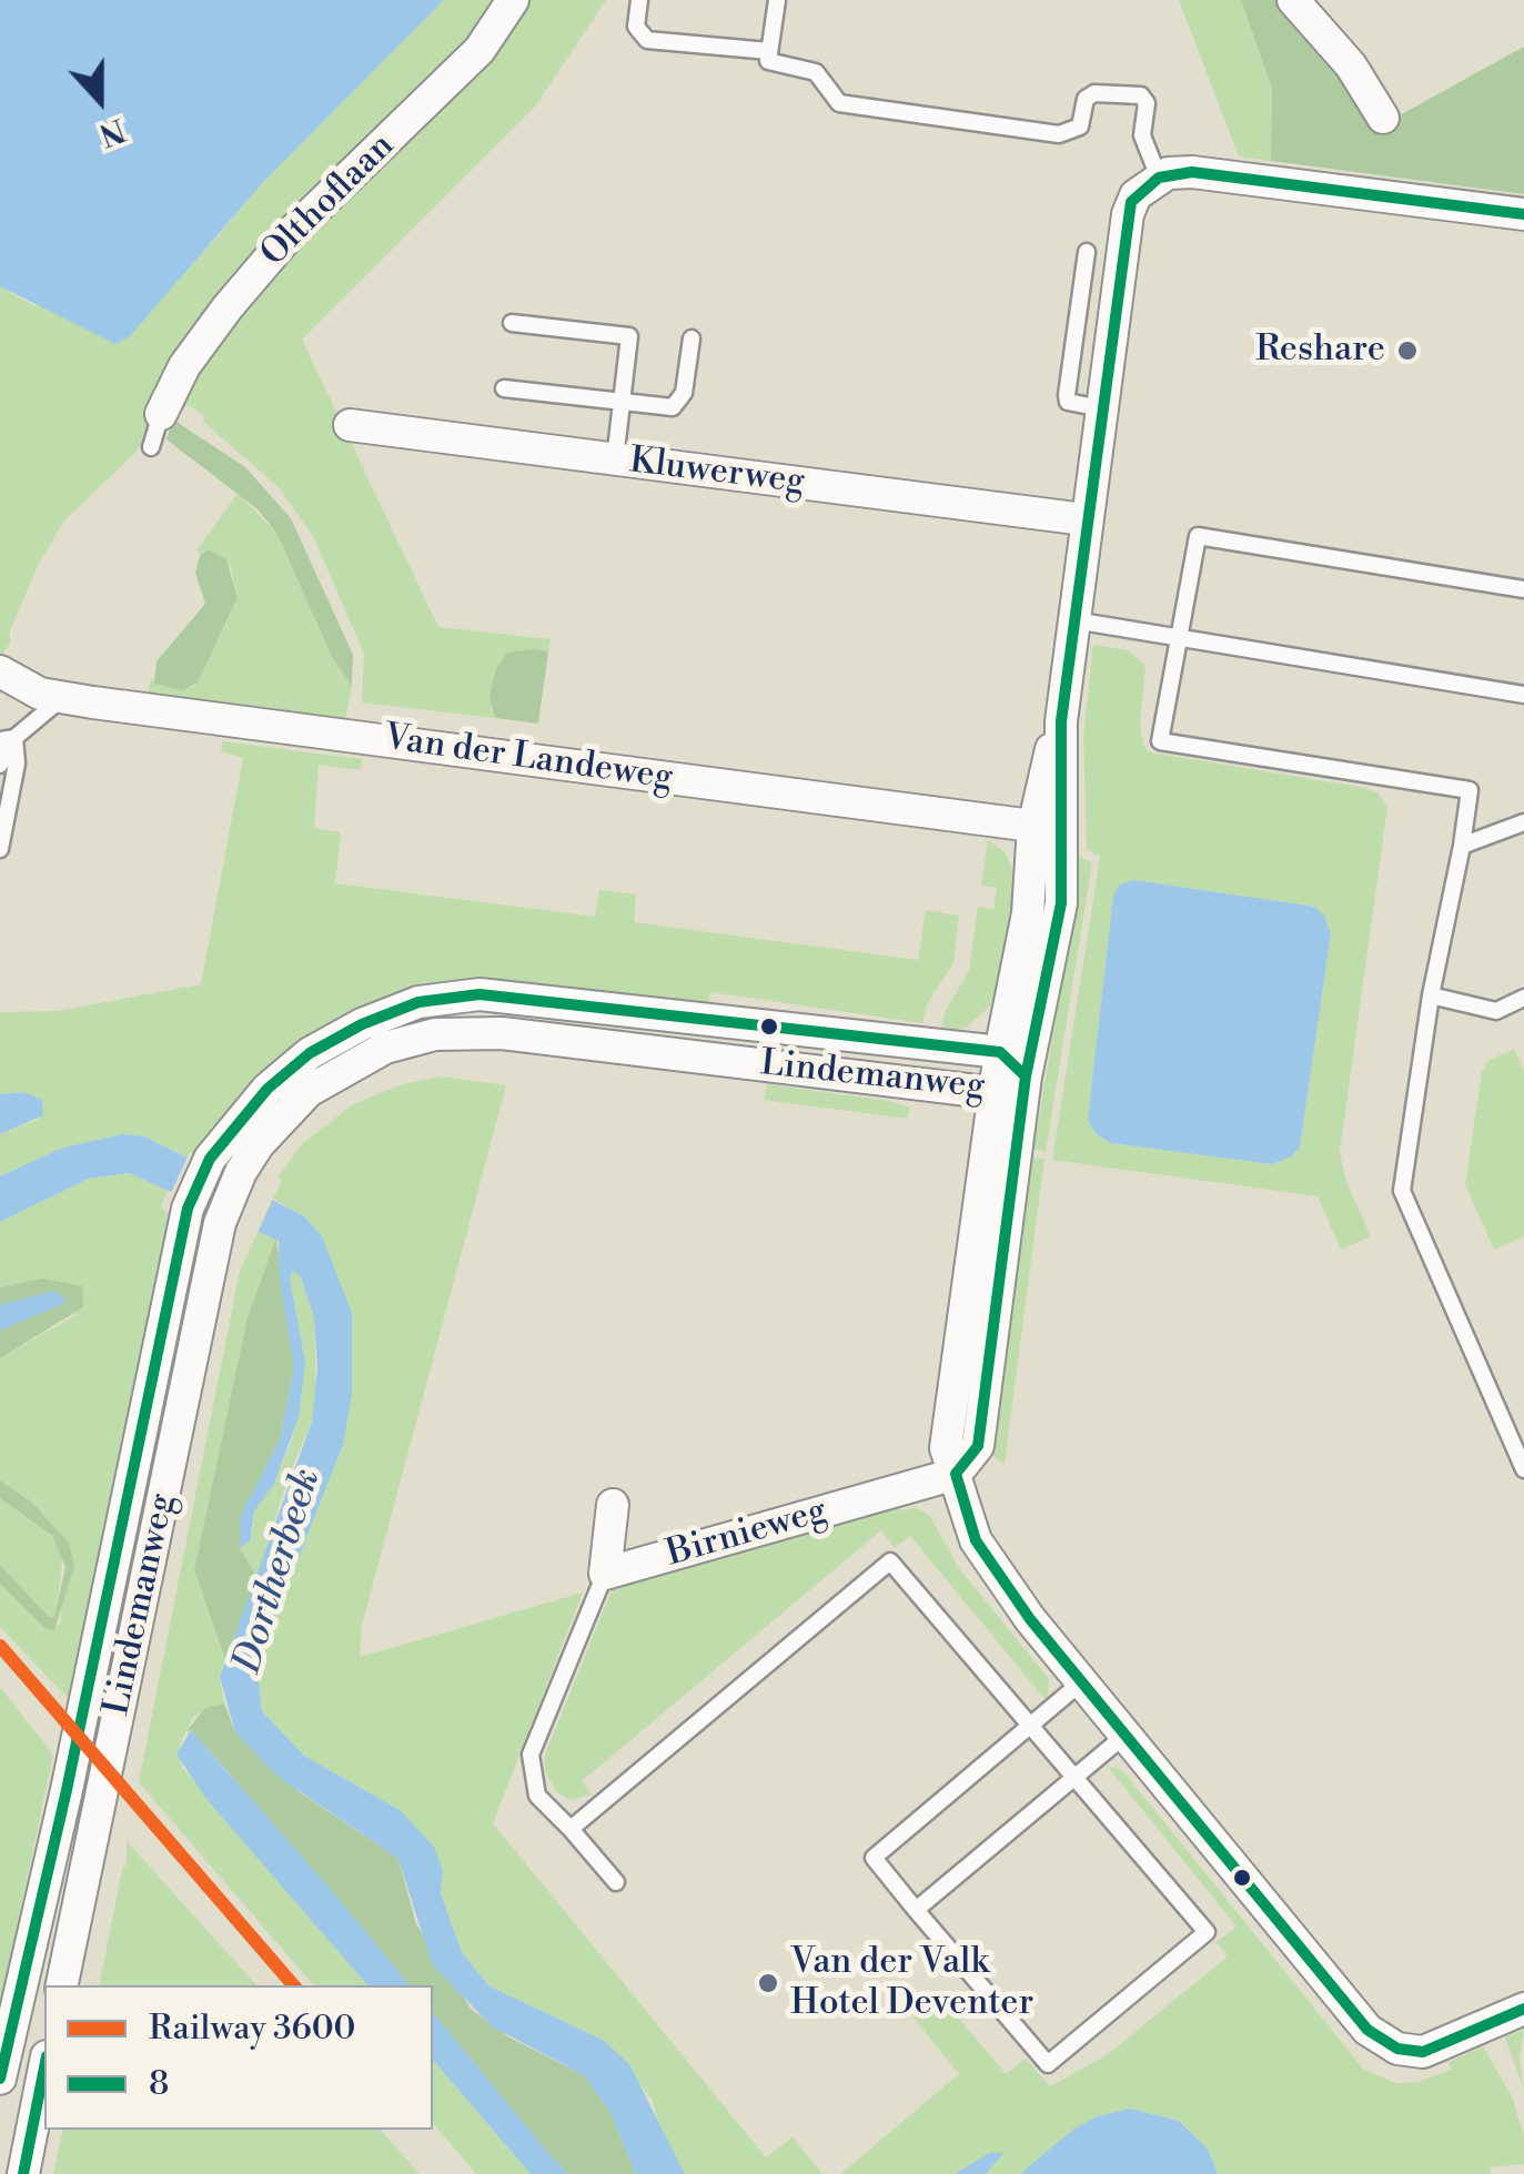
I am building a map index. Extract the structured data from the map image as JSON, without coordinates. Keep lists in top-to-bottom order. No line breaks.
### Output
{"streets":{"street":["Olthoflaan","Kluwerweg","Van der Landeweg","Lindemanweg","Birnieweg"]},"water":["Dortherbeek"],"places":["Reshare","Van der Valk Hotel Deventer"],"lines":["transit line 8","rail line 3600"],"legend":["Railway 3600","8"],"north":"bottom"}
